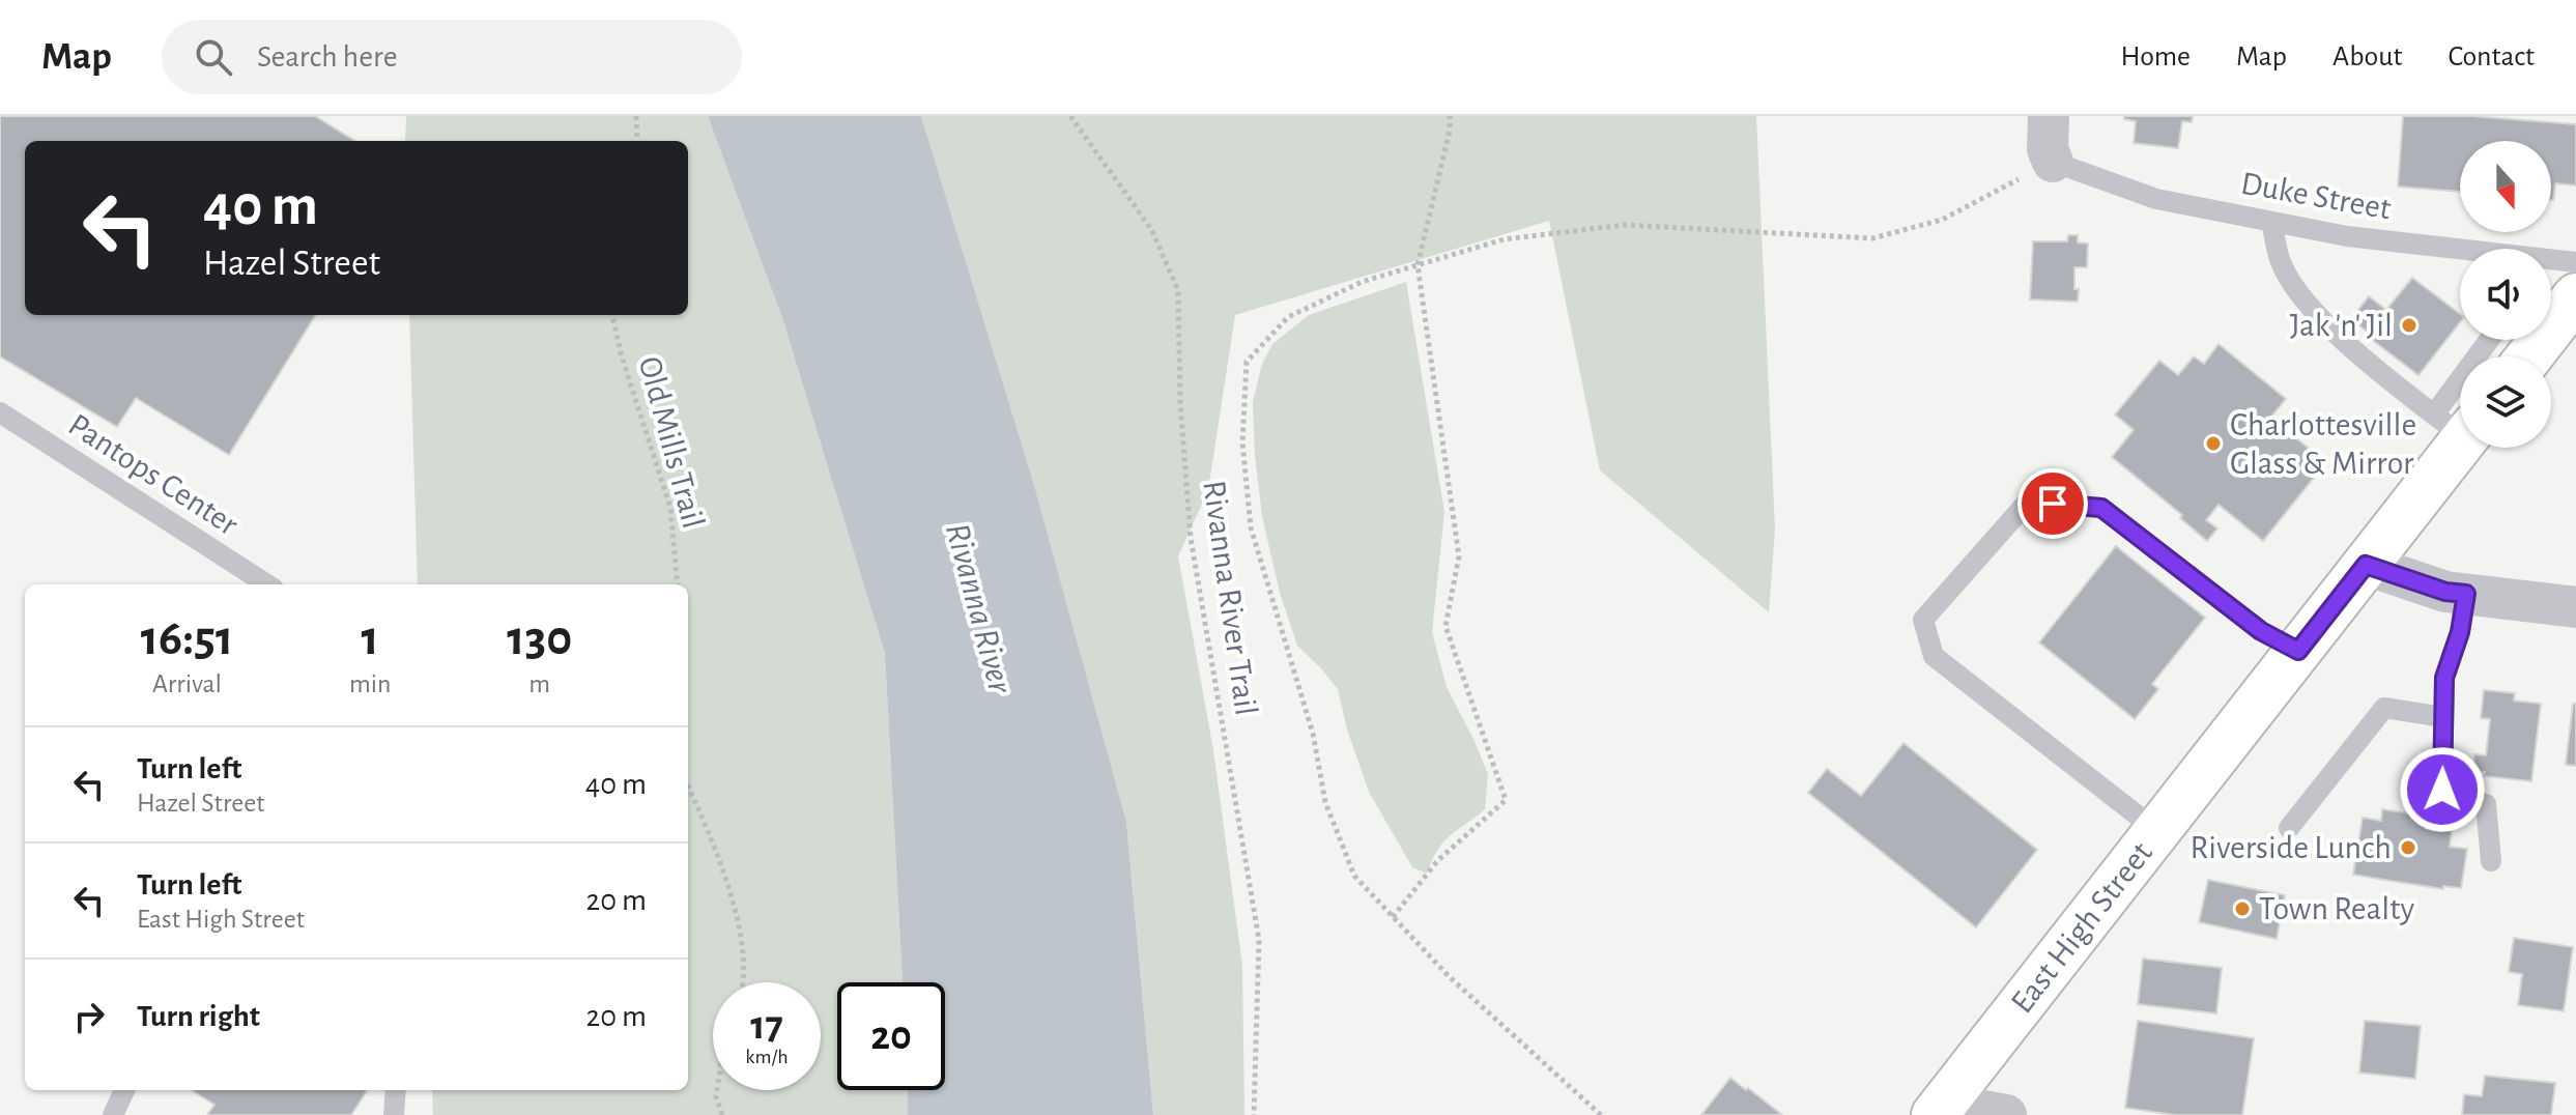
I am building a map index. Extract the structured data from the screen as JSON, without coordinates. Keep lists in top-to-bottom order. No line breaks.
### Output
{"streets":{"main road":["East High Street"],"lane":["Duke Street","Pantops Center"],"path":["Old Mills Trail","Rivanna River Trail"]},"water":["Rivanna River"],"places":["Jak 'n' Jil","Charlottesville Glass & Mirror","Riverside Lunch","Town Realty"],"north":"bottom","page":{"header":"Map","search":"Search here","nav":["Home","Map","About","Contact"],"turn":["40 m","Hazel Street"],"eta":["16:51","Arrival","1","min","130","m"],"list":[{"name":"Turn left","note":"Hazel Street","value":"40 m"},{"name":"Turn left","note":"East High Street","value":"20 m"},{"name":"Turn right","value":"20 m"}],"speed":"17 km/h","limit":"20"}}
